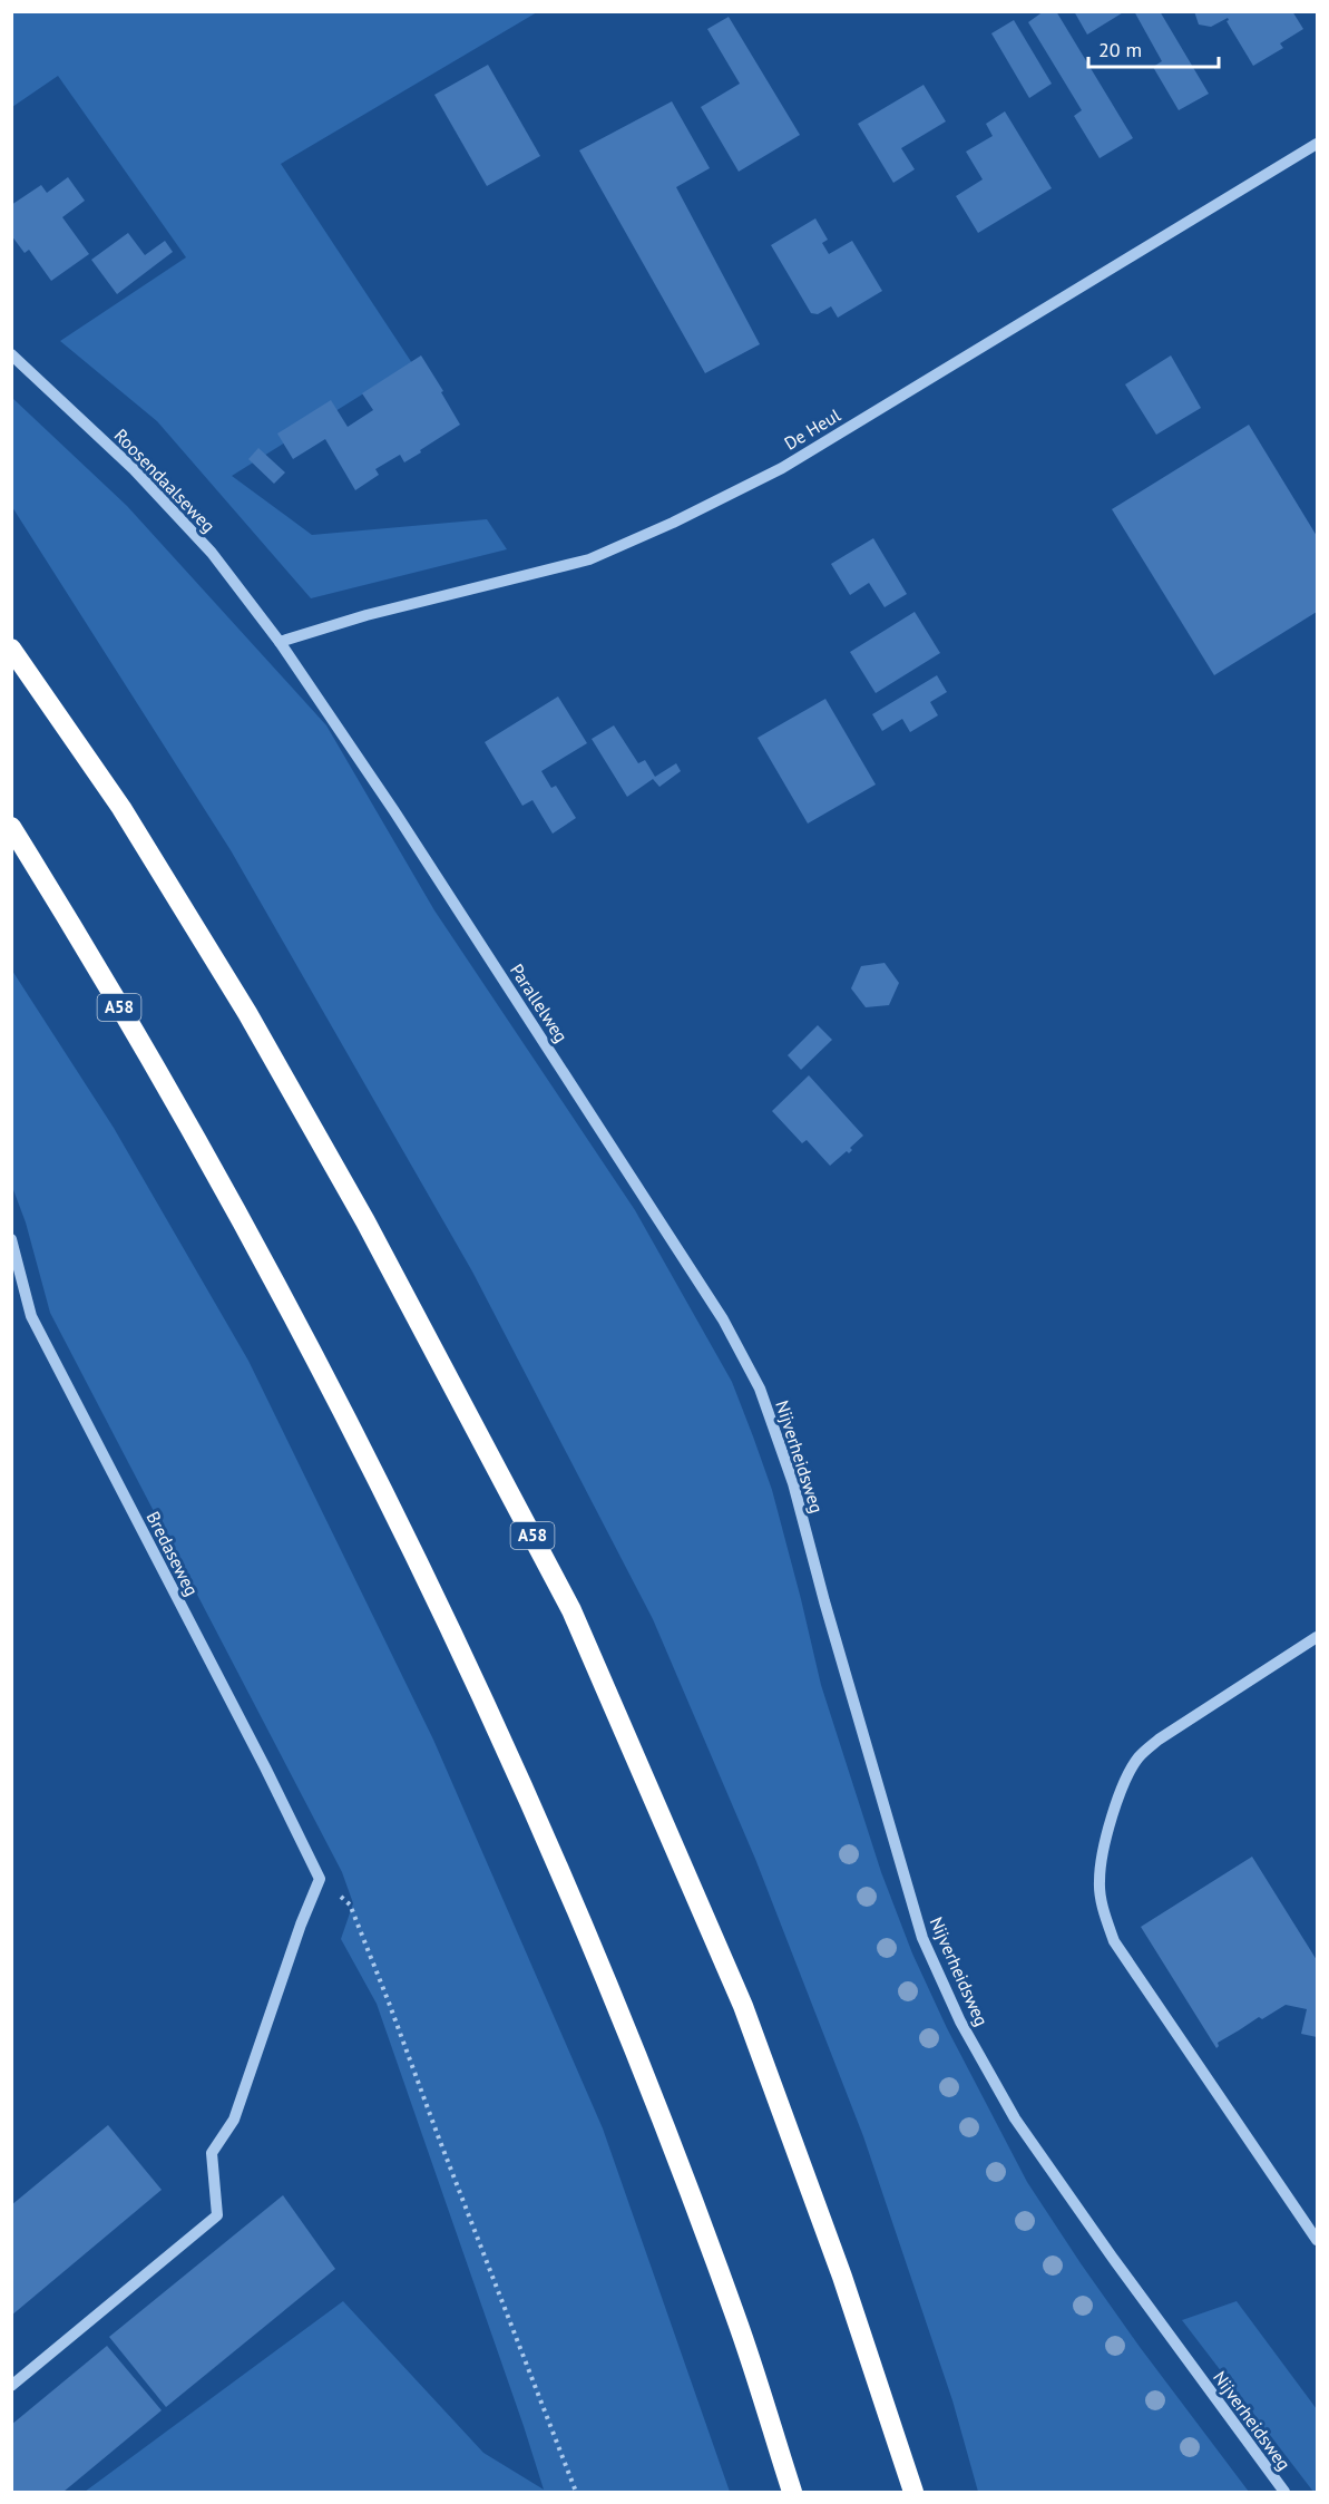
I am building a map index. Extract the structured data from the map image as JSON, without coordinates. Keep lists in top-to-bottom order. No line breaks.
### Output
{"streets":{"highway":["A58"],"street":["De Heul","Roosendaalseweg","Parallelweg","Nijverheidsweg","Bredaseweg"]},"crossings":[["De Heul","Roosendaalseweg"],["De Heul","Parallelweg"],["Roosendaalseweg","Parallelweg"],["Parallelweg","Nijverheidsweg"]],"scale_bar":"20 m"}
